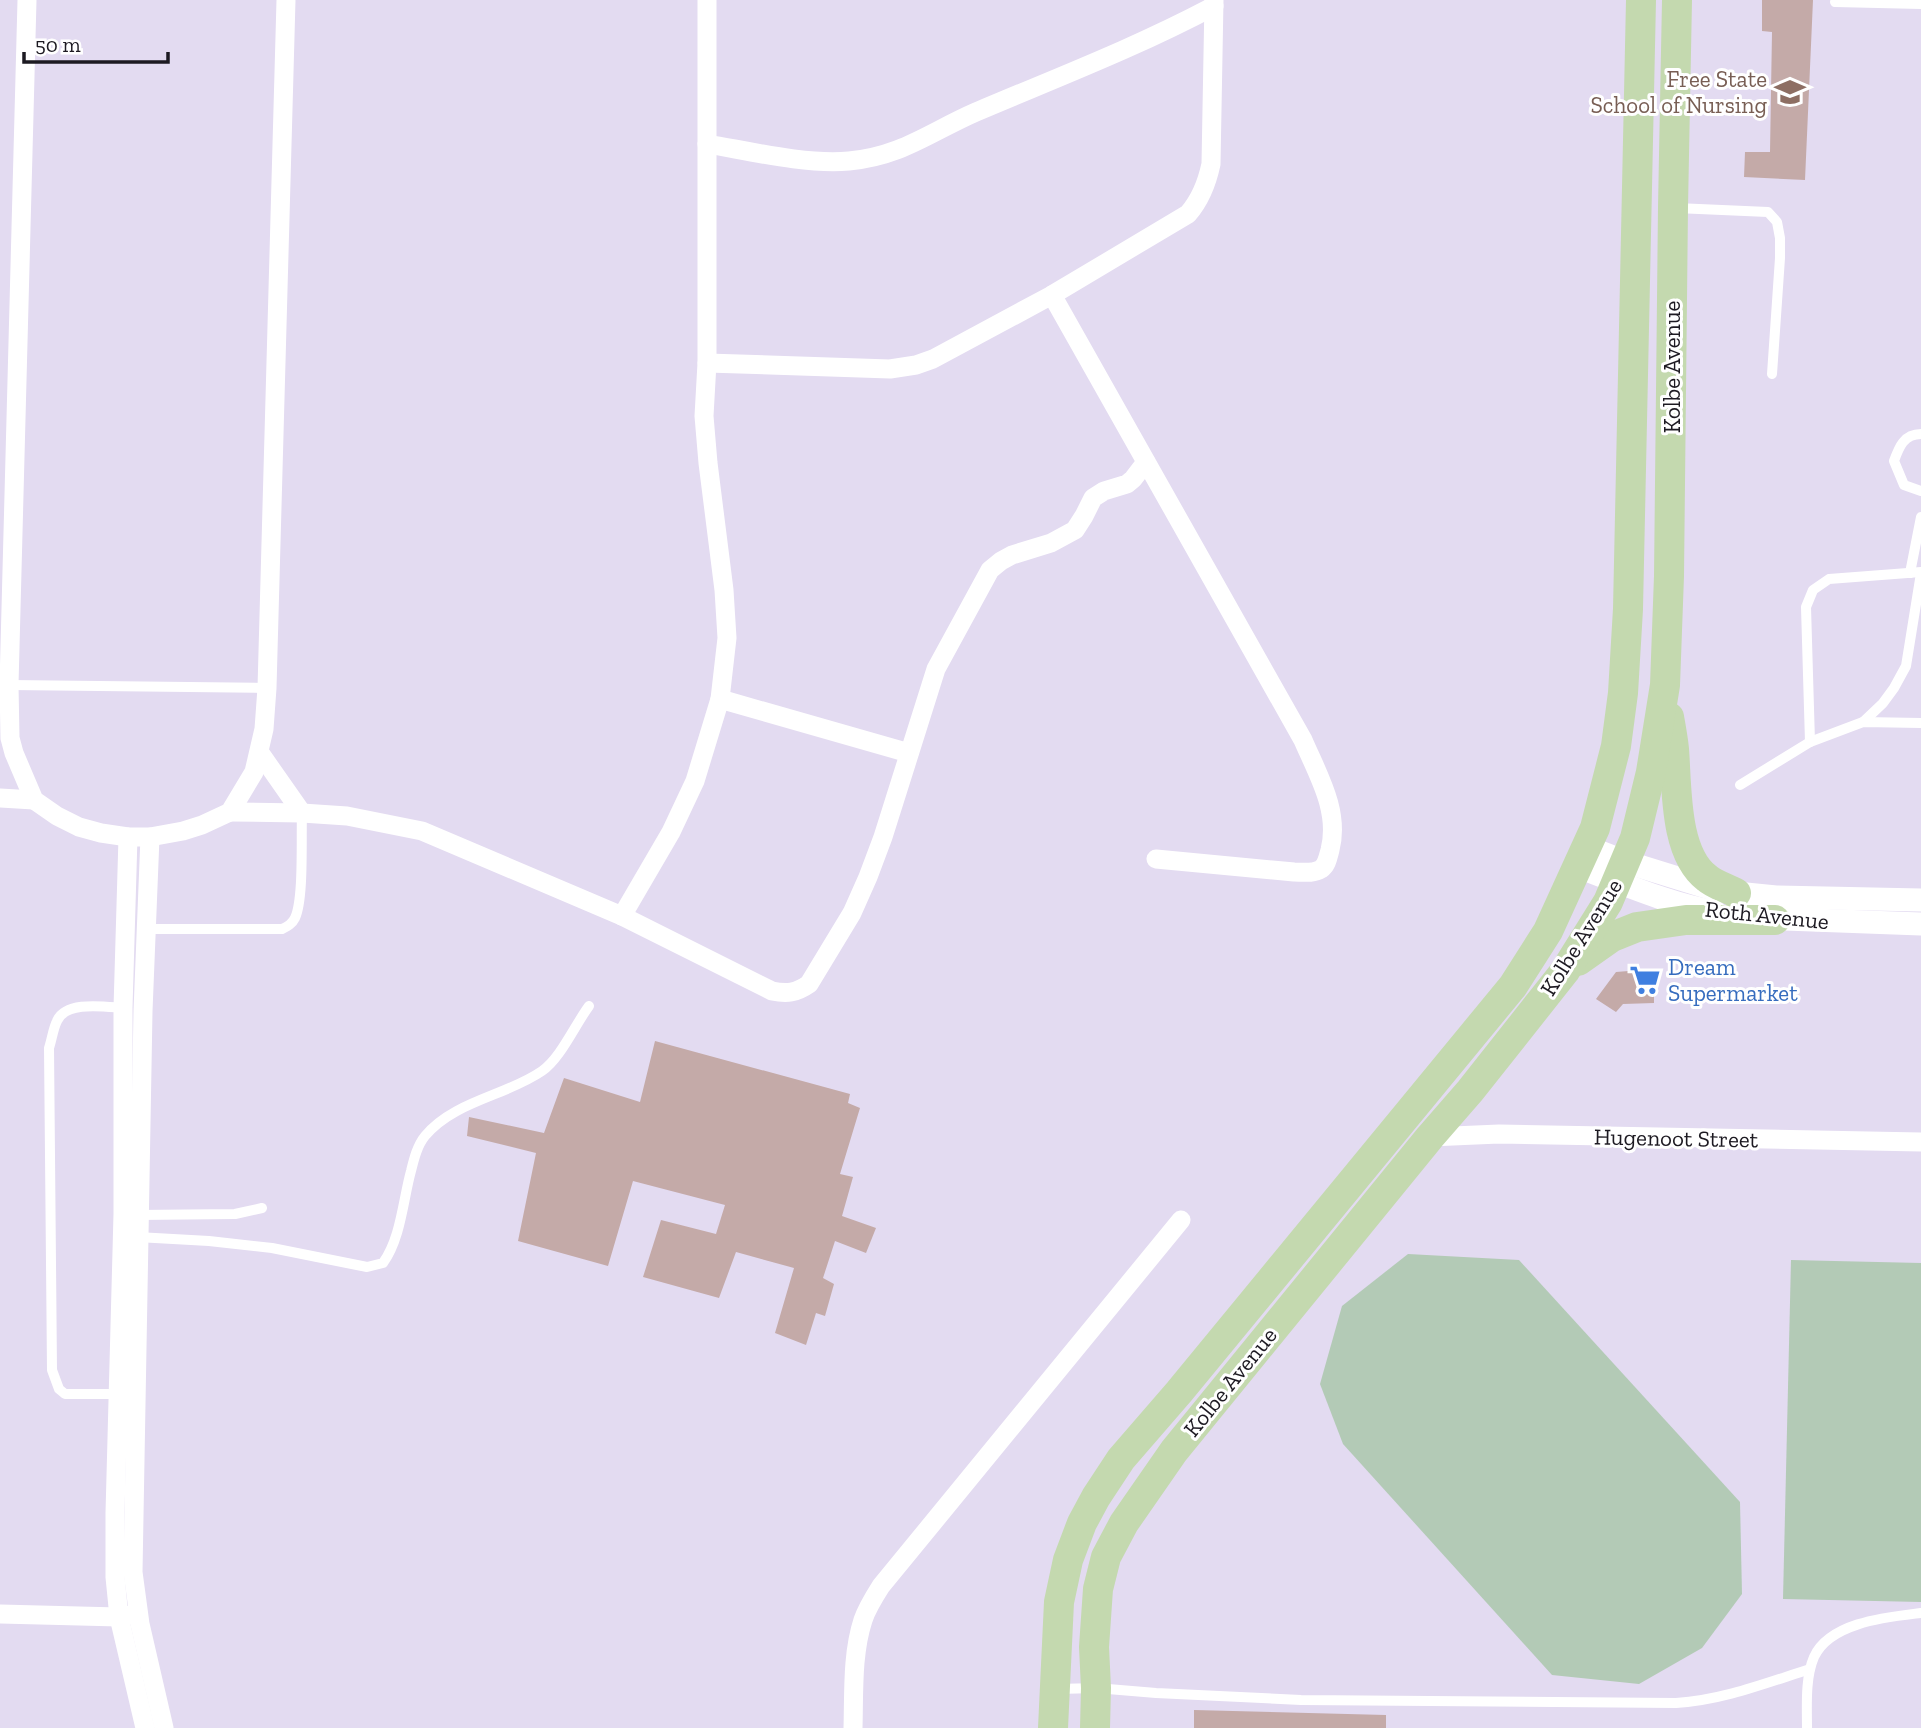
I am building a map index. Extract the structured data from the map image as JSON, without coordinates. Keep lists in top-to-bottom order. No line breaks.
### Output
{"streets":{"main road":["Kolbe Avenue"],"street":["Roth Avenue","Hugenoot Street"]},"crossings":[["Kolbe Avenue","Roth Avenue"],["Kolbe Avenue","Hugenoot Street"]],"places":{"school or university":["Free State School of Nursing"],"supermarket":["Dream Supermarket"]},"scale_bar":"50 m"}
